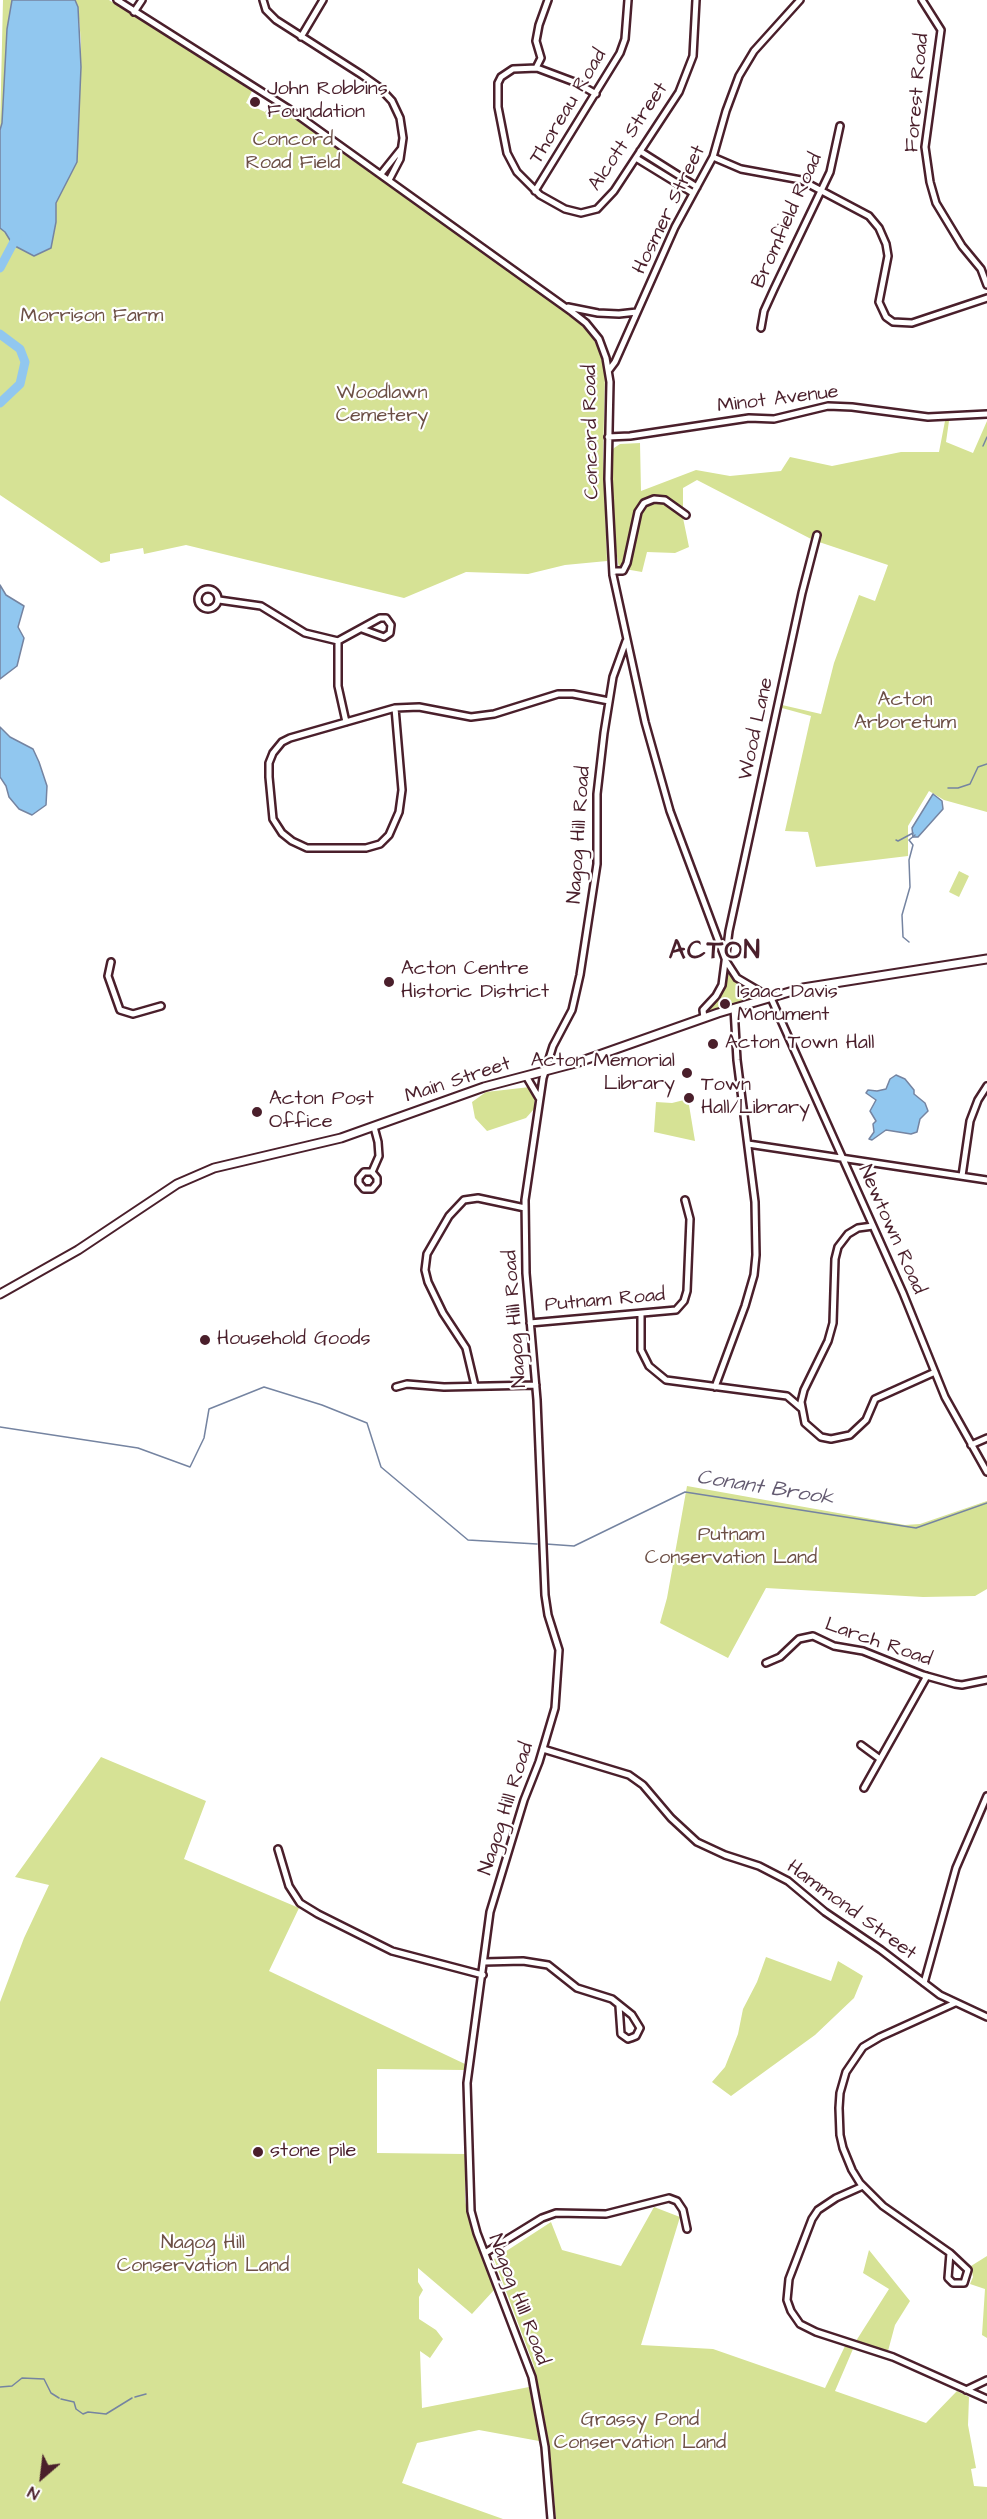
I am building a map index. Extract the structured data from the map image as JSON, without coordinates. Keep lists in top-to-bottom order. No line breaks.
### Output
{"streets":{"main road":["Main Street"],"street":["Forest Road","Thoreau Road","Alcott Street","Hosmer Street","Bromfield Road","Minot Avenue","Concord Road","Wood Lane","Nagog Hill Road","Newtown Road","Putnam Road","Larch Road","Hammond Street"]},"crossings":[["Thoreau Road","Alcott Street"],["Hosmer Street","Concord Road"],["Minot Avenue","Concord Road"],["Concord Road","Wood Lane"],["Concord Road","Nagog Hill Road"],["Concord Road","Main Street"],["Concord Road","Newtown Road"],["Nagog Hill Road","Main Street"],["Nagog Hill Road","Putnam Road"],["Nagog Hill Road","Hammond Street"],["Main Street","Newtown Road"]],"districts":["ACTON"],"water":["Conant Brook"],"parks":["Concord Road Field","Morrison Farm","Woodlawn Cemetery","Acton Arboretum","Putnam Conservation Land","Nagog Hill Conservation Land","Grassy Pond Conservation Land"],"places":["John Robbins Foundation","Acton Centre Historic District","Isaac Davis Monument","Acton Town Hall","Acton Memorial Library","Town Hall/Library","Acton Post Office","Household Goods","stone pile"],"north":"bottom left"}
